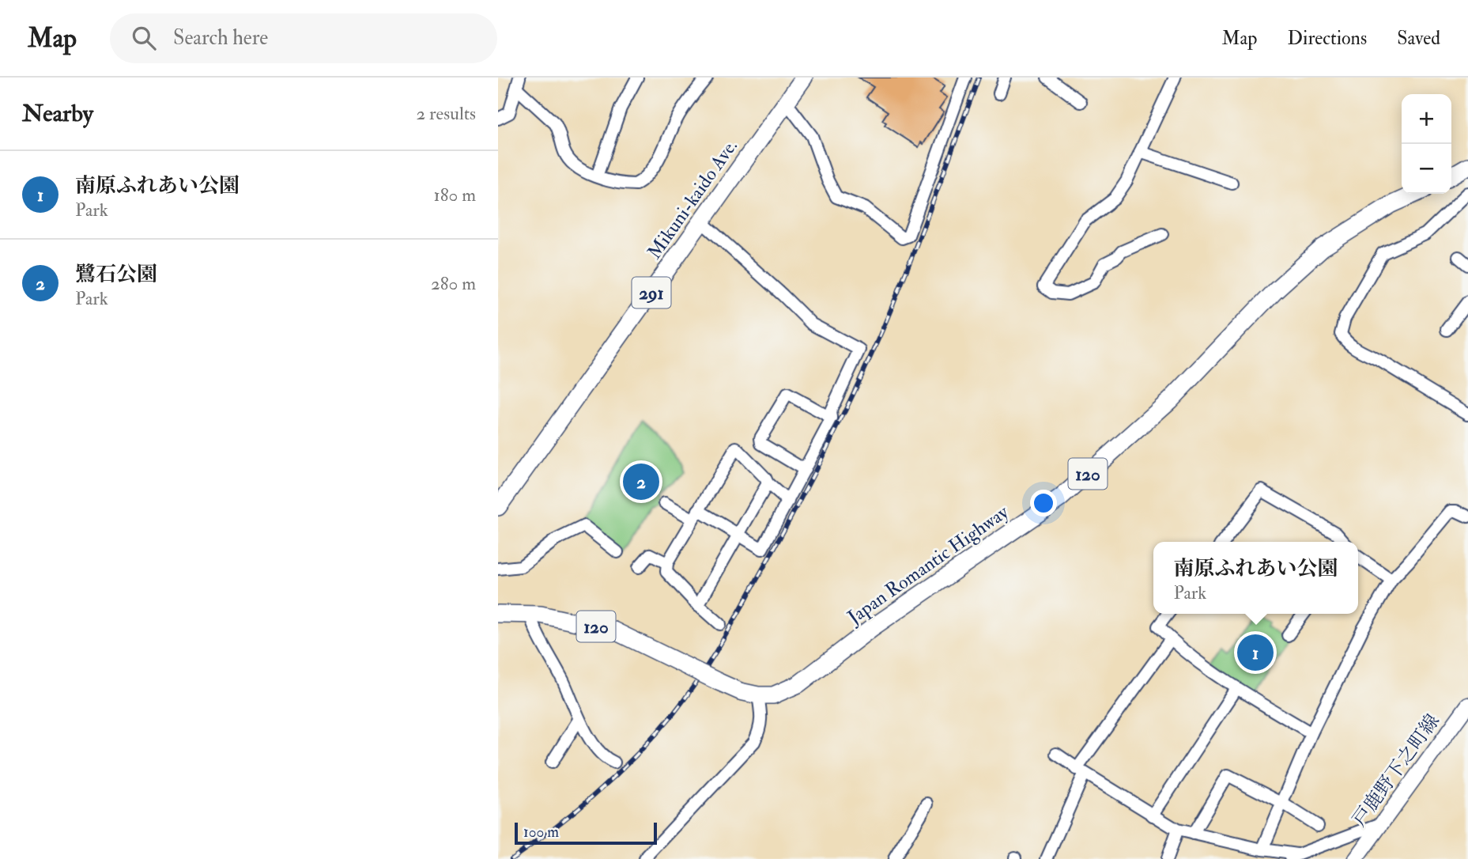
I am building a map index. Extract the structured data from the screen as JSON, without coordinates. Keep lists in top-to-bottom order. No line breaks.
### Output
{"streets":{"highway":["Mikuni-kaido Ave.","291","120","Japan Romantic Highway"],"main road":["戸鹿野下之町線"]},"scale_bar":"100 m","page":{"header":"Map","search":"Search here","nav":["Map","Directions","Saved"],"heading":["Nearby","2 results"],"map_buttons":["+","−"],"list":[{"mark":"1","name":"南原ふれあい公園","note":"Park","value":"180 m"},{"mark":"2","name":"鷺石公園","note":"Park","value":"280 m"}],"pins":["2","1"],"popup":["南原ふれあい公園","Park"],"scale":"100 m"}}
